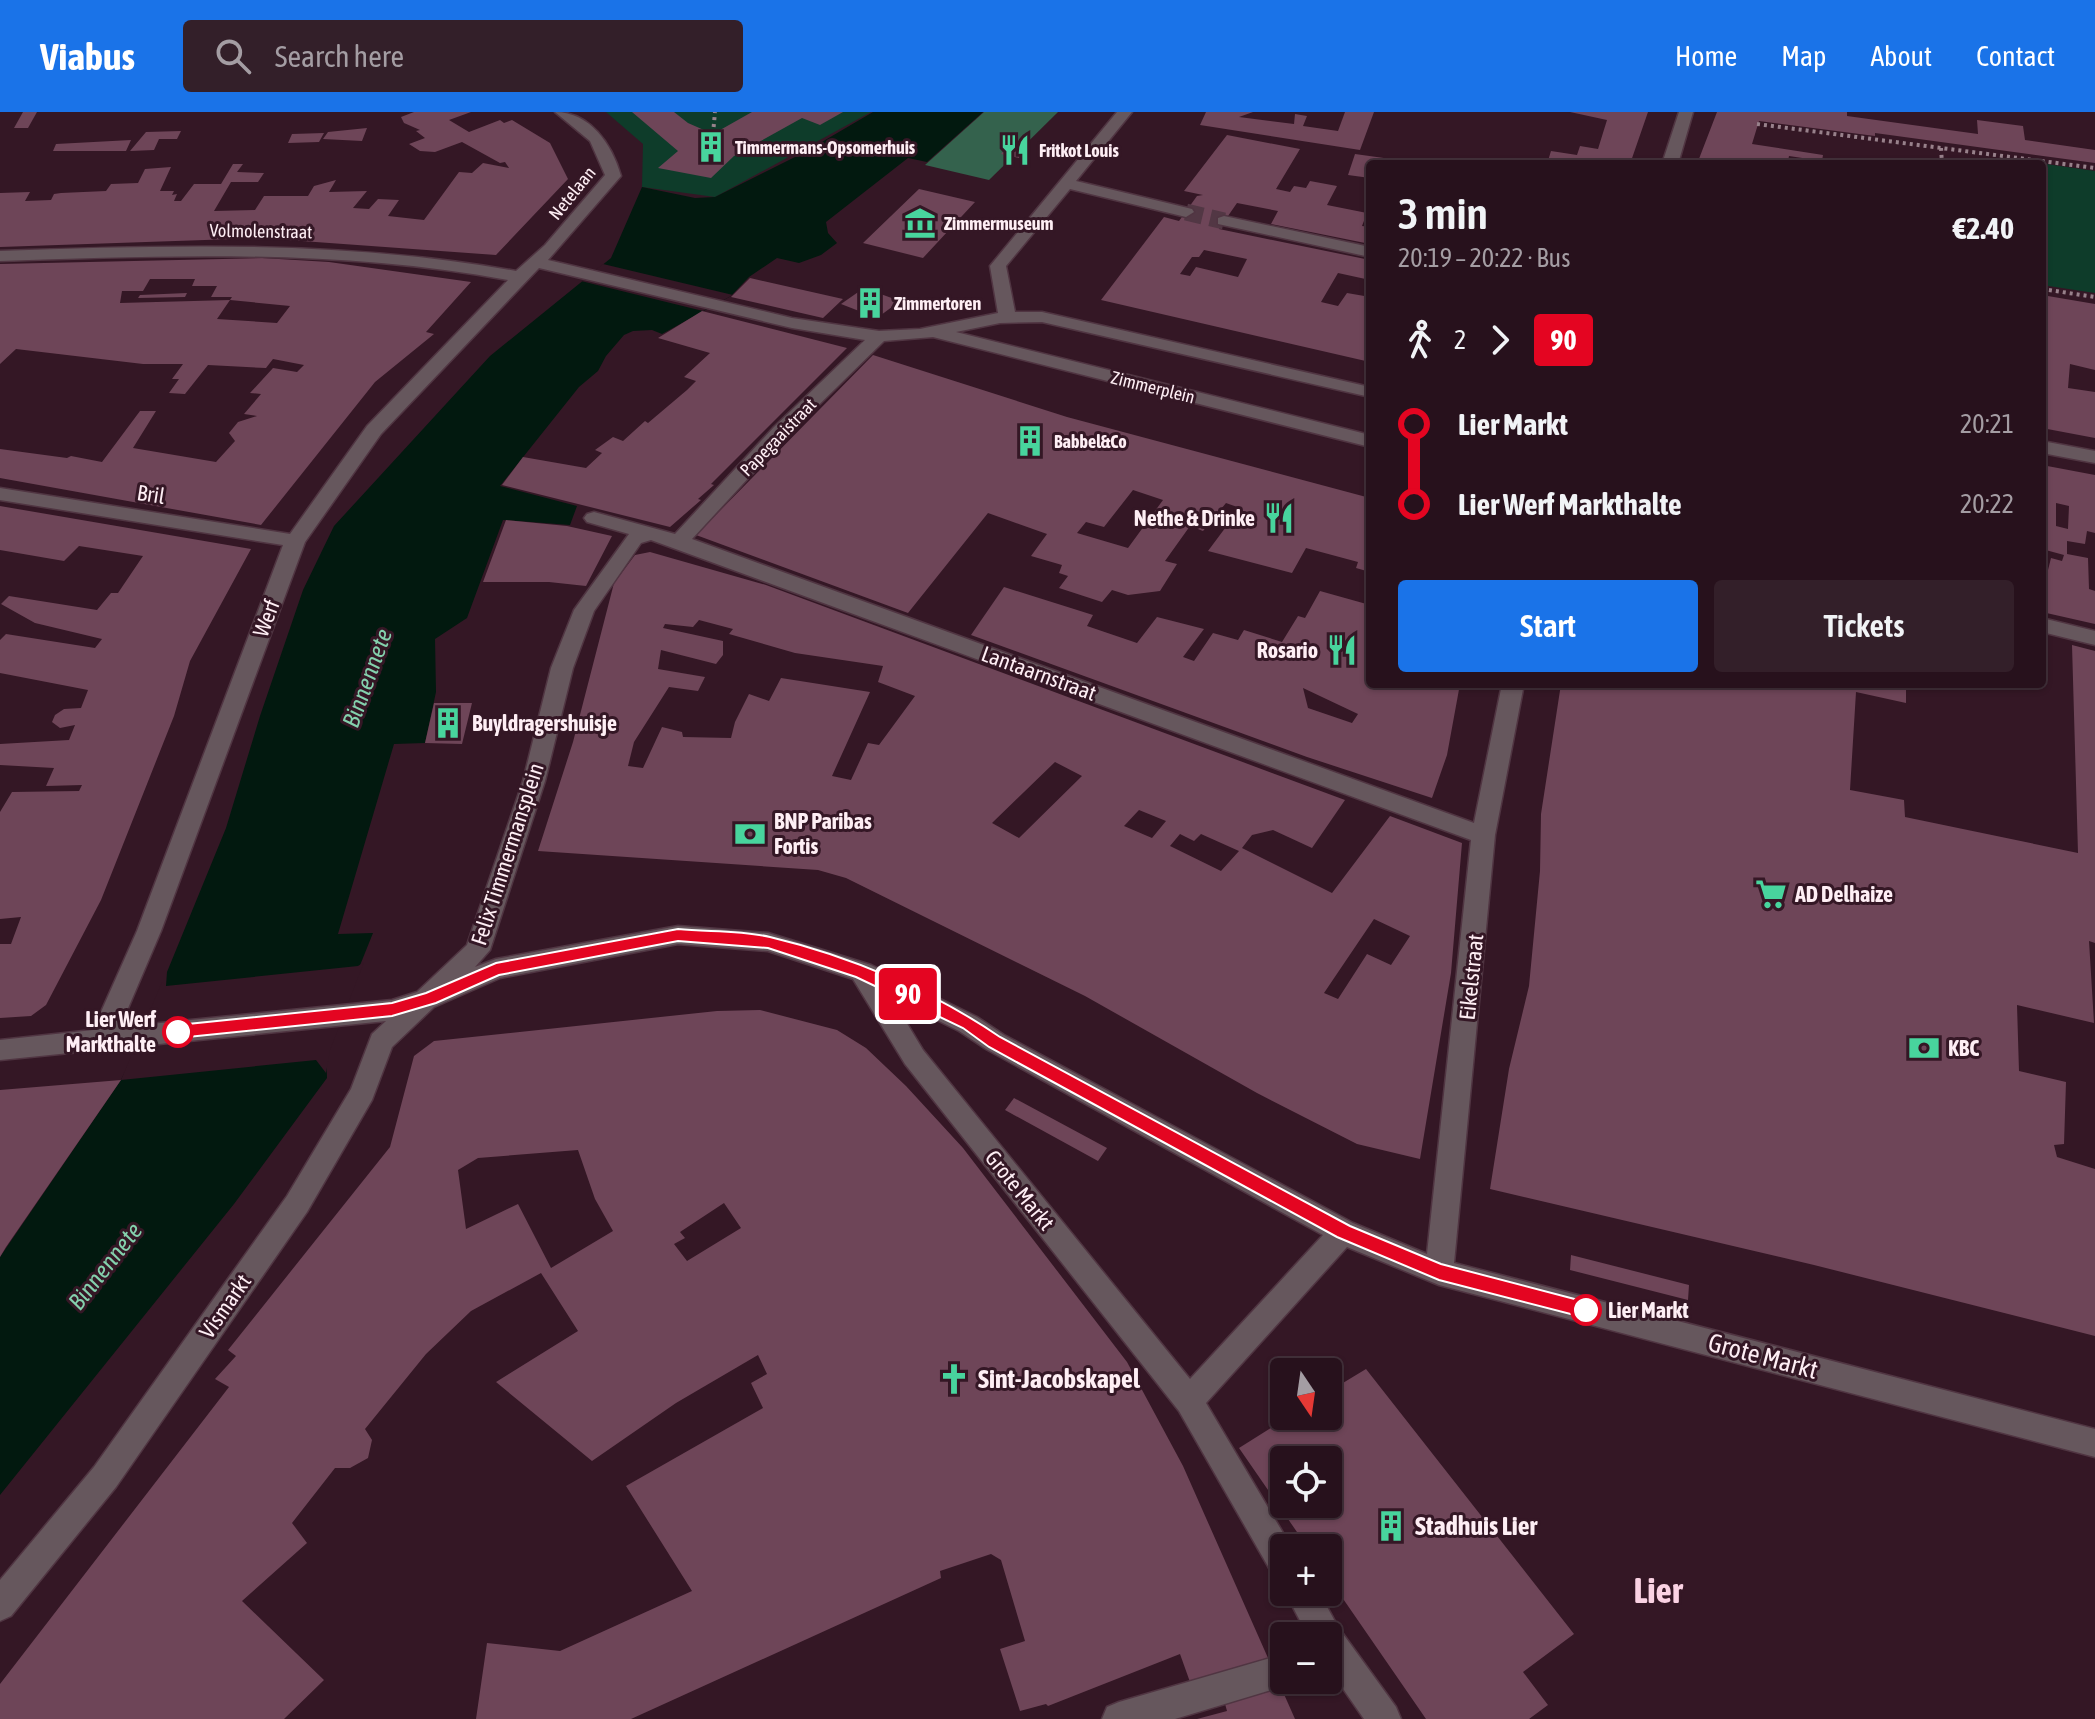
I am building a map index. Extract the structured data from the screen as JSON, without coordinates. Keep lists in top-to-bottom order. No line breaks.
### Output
{"streets":{"street":["Netelaan","Volmolenstraat","Zimmerplein","Papegaaistraat","Bril","Werf","Lantaarnstraat","Felix Timmermansplein","Eikelstraat","Grote Markt","Vismarkt"]},"crossings":[["Netelaan","Zimmerplein"],["Netelaan","Werf"],["Volmolenstraat","Werf"],["Zimmerplein","Papegaaistraat"],["Zimmerplein","Werf"],["Papegaaistraat","Lantaarnstraat"],["Bril","Werf"],["Lantaarnstraat","Felix Timmermansplein"],["Lantaarnstraat","Eikelstraat"],["Felix Timmermansplein","Grote Markt"],["Felix Timmermansplein","Vismarkt"],["Eikelstraat","Grote Markt"],["Grote Markt","Vismarkt"]],"districts":["Lier"],"water":["Binnennete"],"places":{"building":["Timmermans-Opsomerhuis","Zimmertoren","Babbel&Co","Buyldragershuisje","Stadhuis Lier"],"restaurant":["Fritkot Louis","Nethe & Drinke","Rosario"],"museum":["Zimmermuseum"],"bank":["BNP Paribas Fortis","KBC"],"supermarket":["AD Delhaize"],"other":["Lier Werf Markthalte","Lier Markt"],"church":["Sint-Jacobskapel"]},"lines":["bus line 90"],"north":"bottom","page":{"header":"Viabus","search":"Search here","nav":["Home","Map","About","Contact"],"on_map":"90","heading":["3 min","20:19 – 20:22 · Bus","€2.40"],"legs":["2","90"],"list":[{"name":"Lier Markt","value":"20:21"},{"name":"Lier Werf Markthalte","value":"20:22"}],"buttons":["Start","Tickets"],"map_buttons":["+","−"]}}
